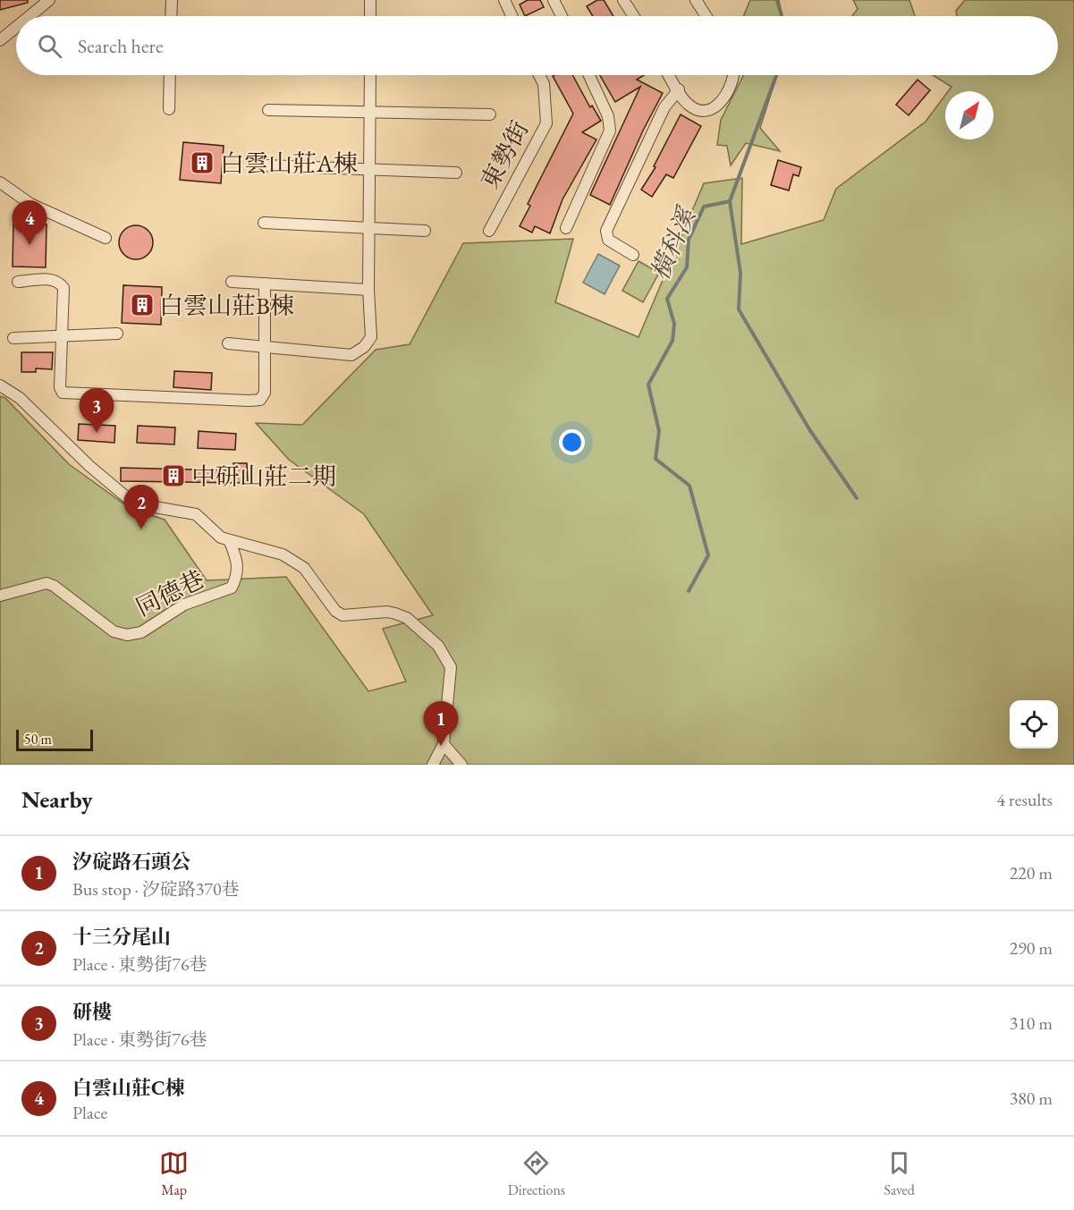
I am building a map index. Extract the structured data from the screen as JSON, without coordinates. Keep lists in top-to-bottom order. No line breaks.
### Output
{"streets":{"street":["東勢街","同德巷"]},"water":["橫科溪"],"places":{"building":["白雲山莊A棟","白雲山莊B棟","中研山莊二期"]},"scale_bar":"50 m","north":"top right","page":{"search":"Search here","pins":["4","3","2","1"],"scale":"50 m","heading":["Nearby","4 results"],"list":[{"mark":"1","name":"汐碇路石頭公","note":"Bus stop · 汐碇路370巷","value":"220 m"},{"mark":"2","name":"十三分尾山","note":"Place · 東勢街76巷","value":"290 m"},{"mark":"3","name":"研樓","note":"Place · 東勢街76巷","value":"310 m"},{"mark":"4","name":"白雲山莊C棟","note":"Place","value":"380 m"}],"nav":["Map","Directions","Saved"]}}
